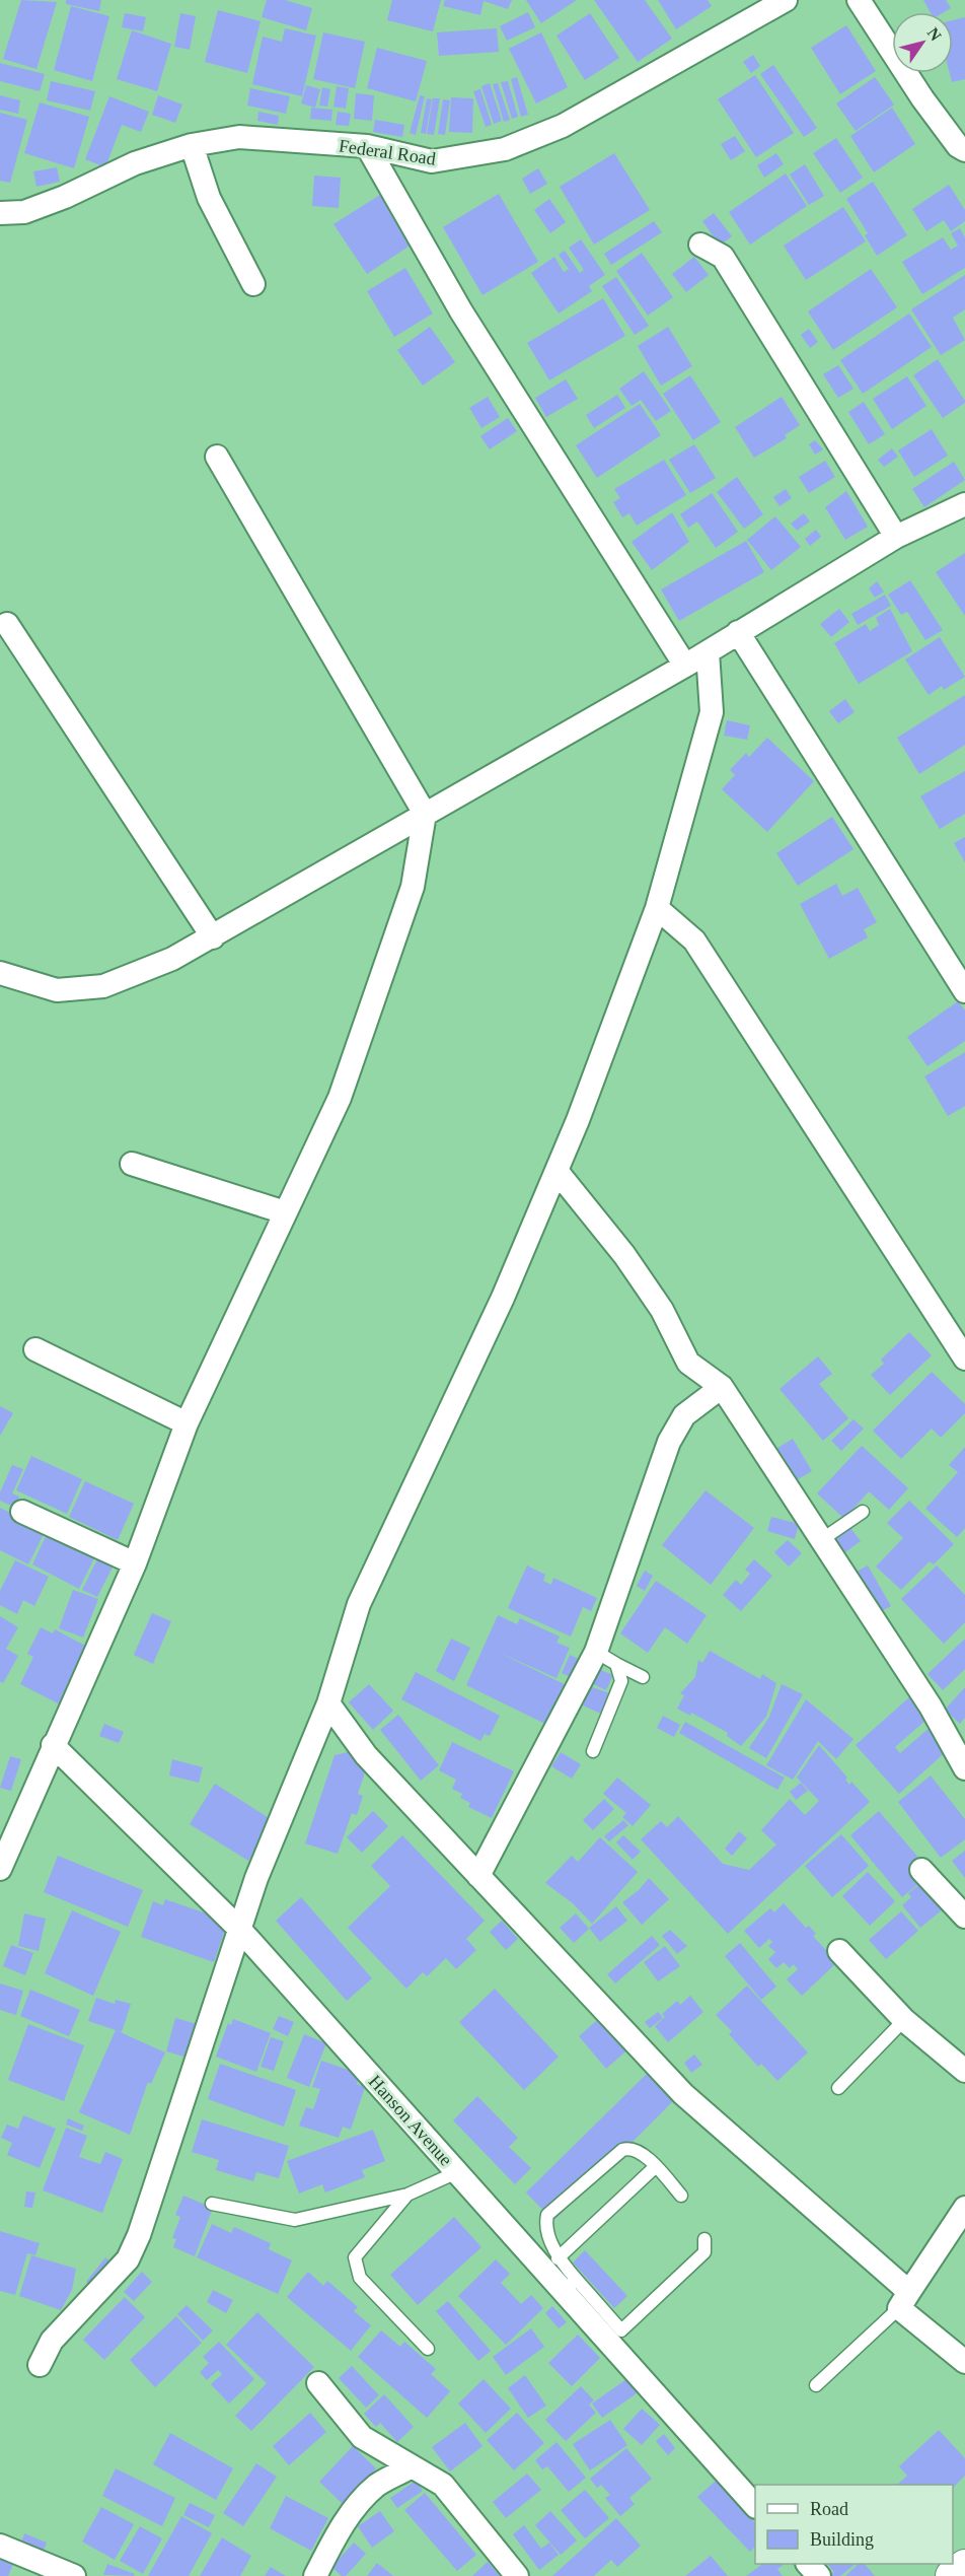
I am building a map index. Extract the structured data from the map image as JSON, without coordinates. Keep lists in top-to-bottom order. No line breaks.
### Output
{"streets":{"street":["Federal Road","Hanson Avenue"]},"legend":["Road","Building"],"north":"top right"}
